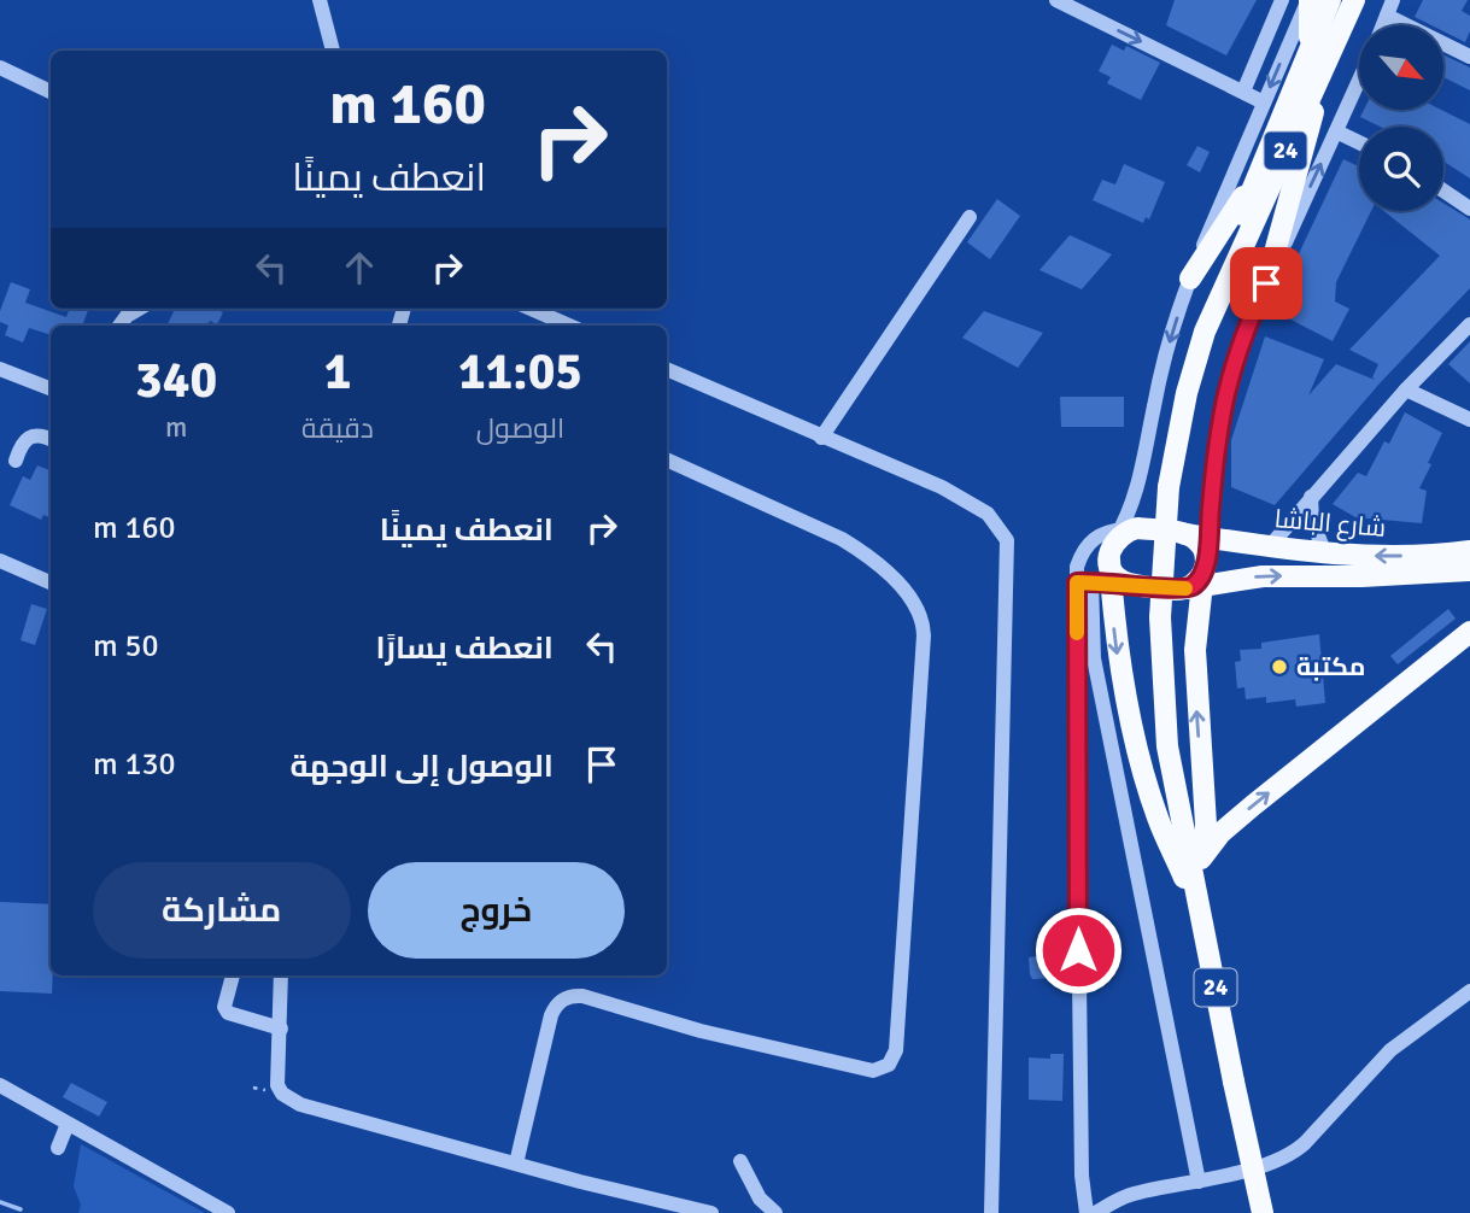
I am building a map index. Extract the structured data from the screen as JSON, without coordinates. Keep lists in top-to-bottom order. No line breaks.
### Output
{"streets":{"main road":["24","شارع الباشا"]},"places":["مكتبة"],"north":"bottom right","page":{"turn":["160 m","انعطف يمينًا"],"eta":["11:05","الوصول","1","دقيقة","340","m"],"list":[{"name":"انعطف يمينًا","value":"160 m"},{"name":"انعطف يسارًا","value":"50 m"},{"name":"الوصول إلى الوجهة","value":"130 m"}],"buttons":["خروج","مشاركة"]}}
